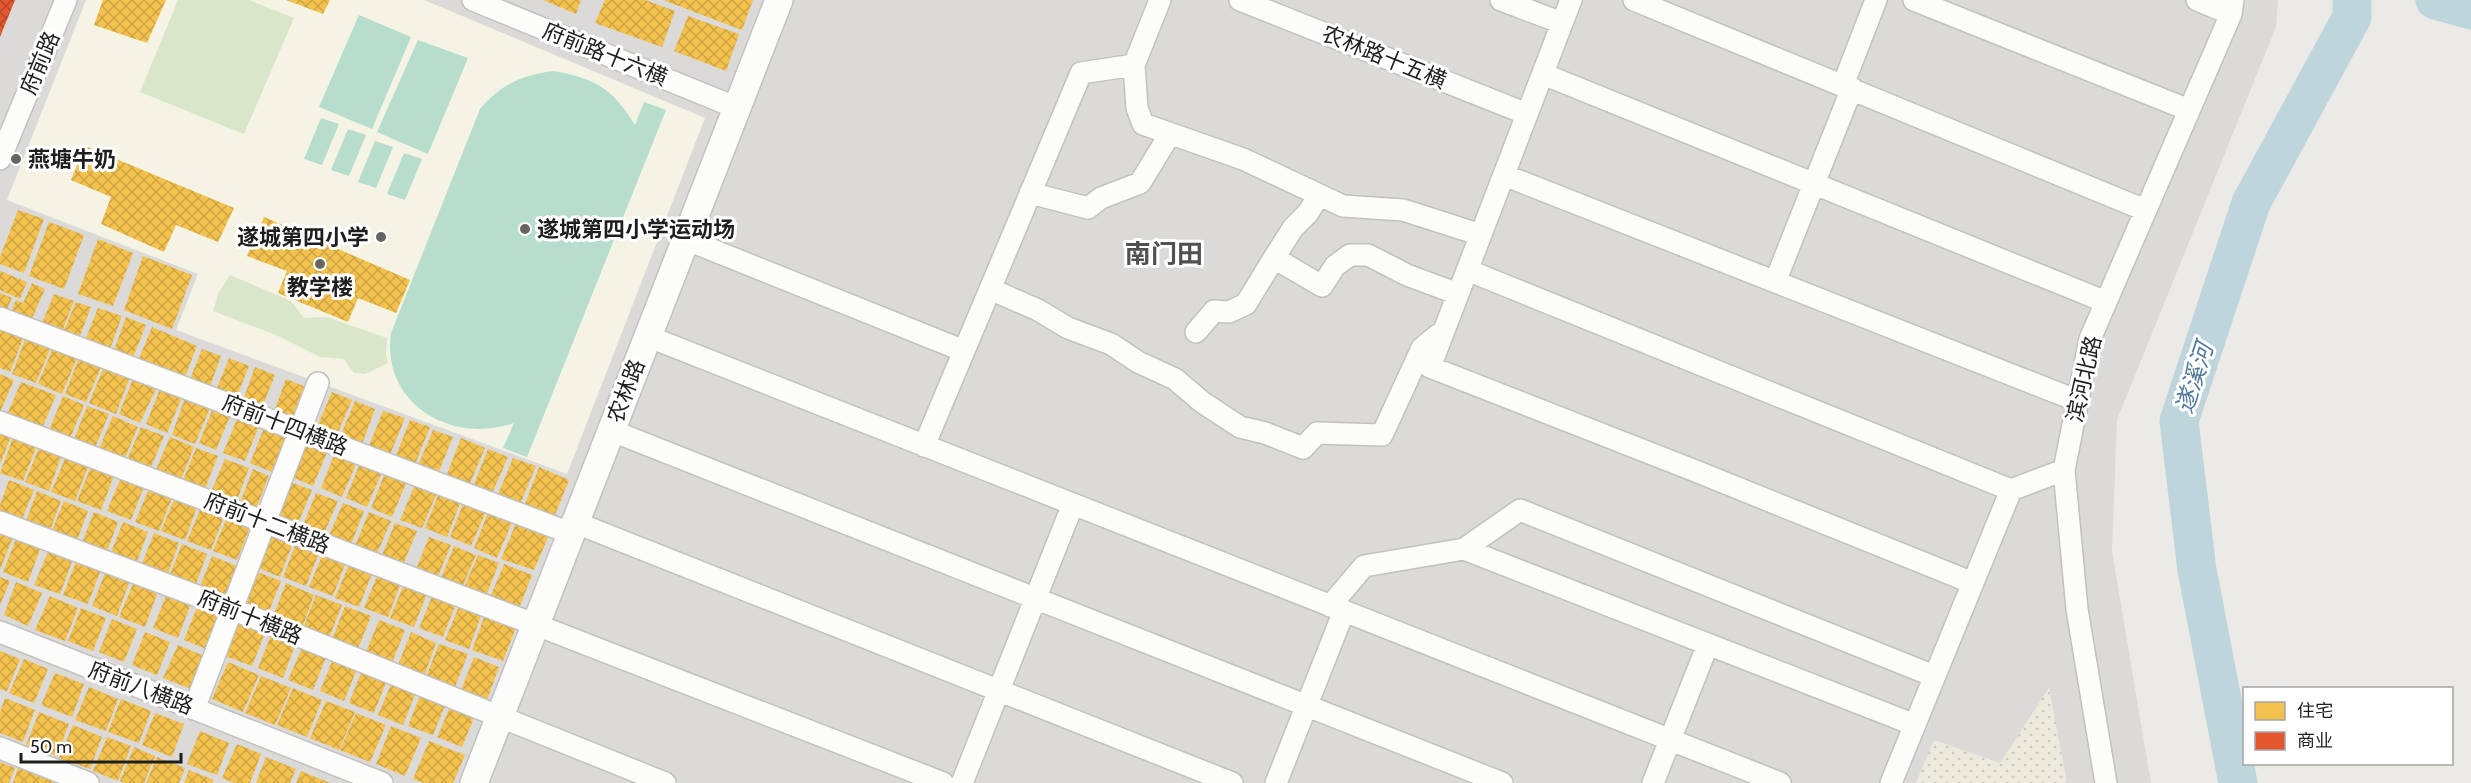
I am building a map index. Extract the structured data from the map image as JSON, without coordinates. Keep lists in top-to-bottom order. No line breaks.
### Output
{"streets":{"street":["府前路十六横","农林路十五横","府前路","滨河北路","农林路","府前十四横路","府前十二横路","府前十横路","府前八横路"]},"crossings":[["府前路十六横","农林路"],["农林路","府前十四横路"],["农林路","府前十二横路"],["农林路","府前十横路"]],"districts":["南门田"],"water":["遂溪河"],"places":["燕塘牛奶","遂城第四小学运动场","遂城第四小学","教学楼"],"legend":["住宅","商业"],"scale_bar":"50 m"}
